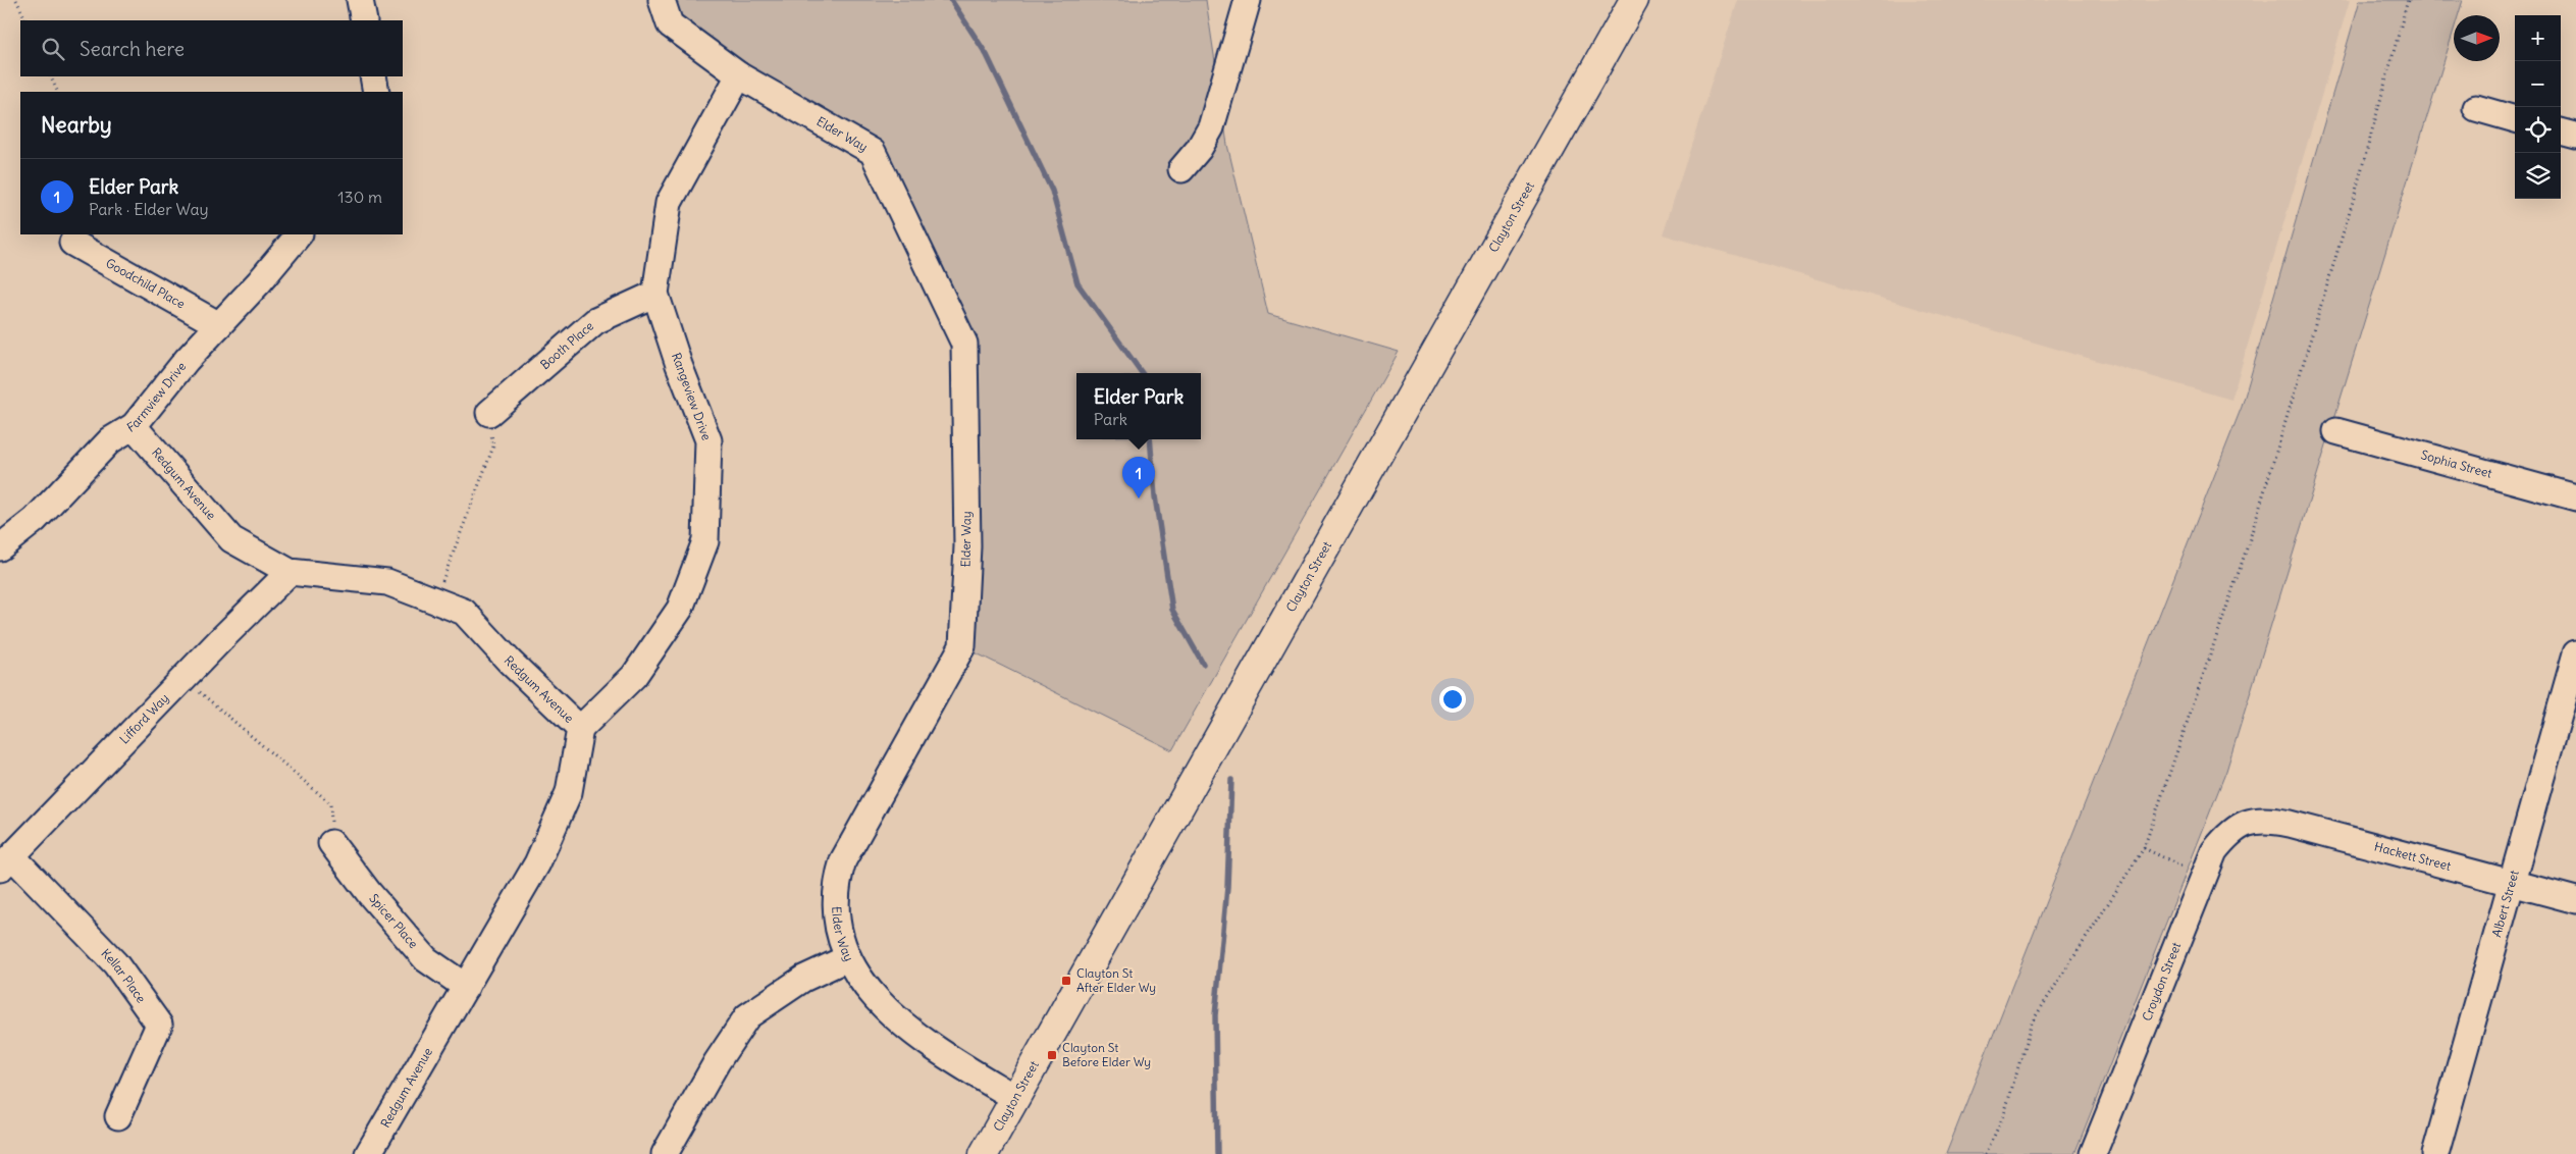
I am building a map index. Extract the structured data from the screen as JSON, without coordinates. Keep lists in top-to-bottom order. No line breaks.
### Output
{"streets":{"main road":["Clayton Street"],"street":["Elder Way","Goodchild Place","Booth Place","Farmview Drive","Rangeview Drive","Sophia Street","Redgum Avenue","Lifford Way","Hackett Street","Albert Street","Spicer Place","Kellar Place","Croydon Street"]},"crossings":[["Elder Way","Clayton Street"],["Elder Way","Rangeview Drive"],["Goodchild Place","Farmview Drive"],["Booth Place","Rangeview Drive"],["Farmview Drive","Redgum Avenue"],["Rangeview Drive","Redgum Avenue"],["Redgum Avenue","Lifford Way"],["Redgum Avenue","Spicer Place"],["Lifford Way","Kellar Place"],["Hackett Street","Albert Street"],["Hackett Street","Croydon Street"]],"places":{"transit":["Clayton St After Elder Wy","Clayton St Before Elder Wy"]},"north":"right","page":{"map_buttons":["+","−"],"search":"Search here","heading":"Nearby","list":[{"mark":"1","name":"Elder Park","note":"Park · Elder Way","value":"130 m"}],"popup":["Elder Park","Park"],"pins":"1"}}
